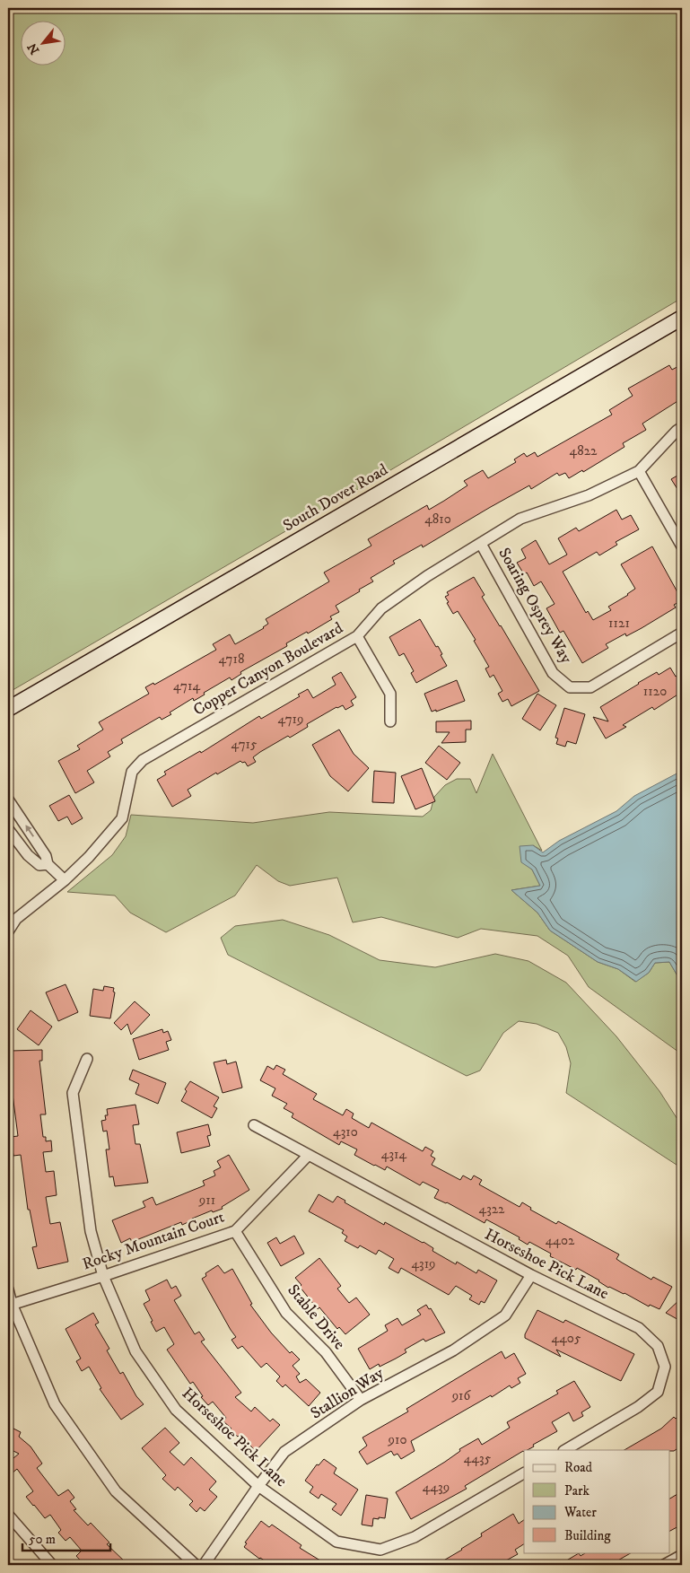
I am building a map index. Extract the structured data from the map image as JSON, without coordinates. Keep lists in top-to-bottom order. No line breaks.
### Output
{"streets":{"street":["South Dover Road","Soaring Osprey Way","Copper Canyon Boulevard","Rocky Mountain Court","Horseshoe Pick Lane","Stable Drive","Stallion Way"]},"crossings":[["Soaring Osprey Way","Copper Canyon Boulevard"],["Rocky Mountain Court","Horseshoe Pick Lane"],["Rocky Mountain Court","Stable Drive"],["Horseshoe Pick Lane","Stallion Way"],["Stable Drive","Stallion Way"]],"house_numbers":["4822","4810","1121","4718","4714","1120","4719","4715","4310","4314","911","4322","4402","4319","4405","916","910","4435","4439"],"legend":["Road","Park","Water","Building"],"scale_bar":"50 m","north":"bottom left"}
